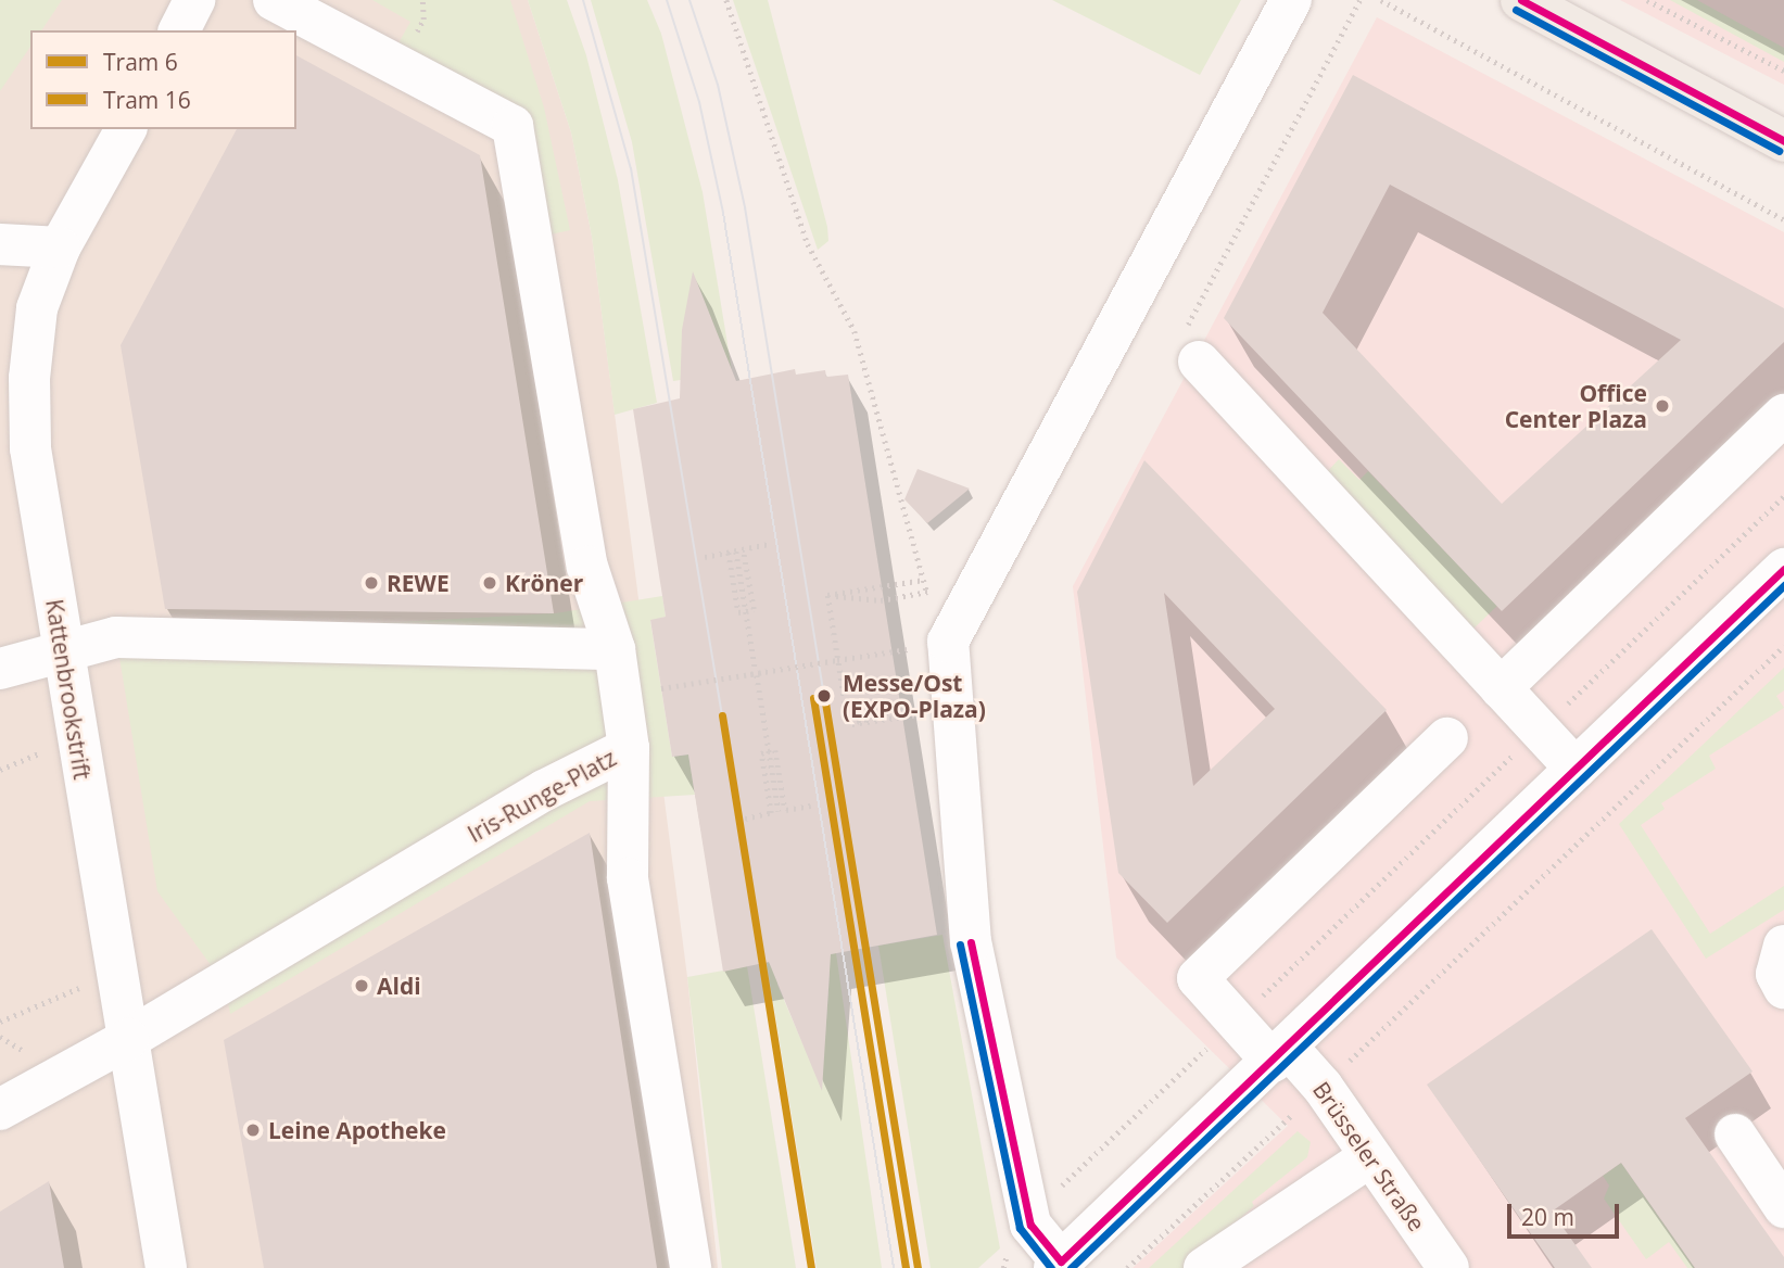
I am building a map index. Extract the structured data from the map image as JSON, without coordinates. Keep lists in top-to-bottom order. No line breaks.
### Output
{"streets":{"street":["Kattenbrookstrift","Iris-Runge-Platz","Brüsseler Straße"]},"crossings":[["Kattenbrookstrift","Iris-Runge-Platz"]],"places":["Office Center Plaza","REWE","Kröner","Messe/Ost (EXPO-Plaza)","Aldi","Leine Apotheke"],"lines":["tram line 6","tram line 16"],"legend":["Tram 6","Tram 16"],"scale_bar":"20 m"}
